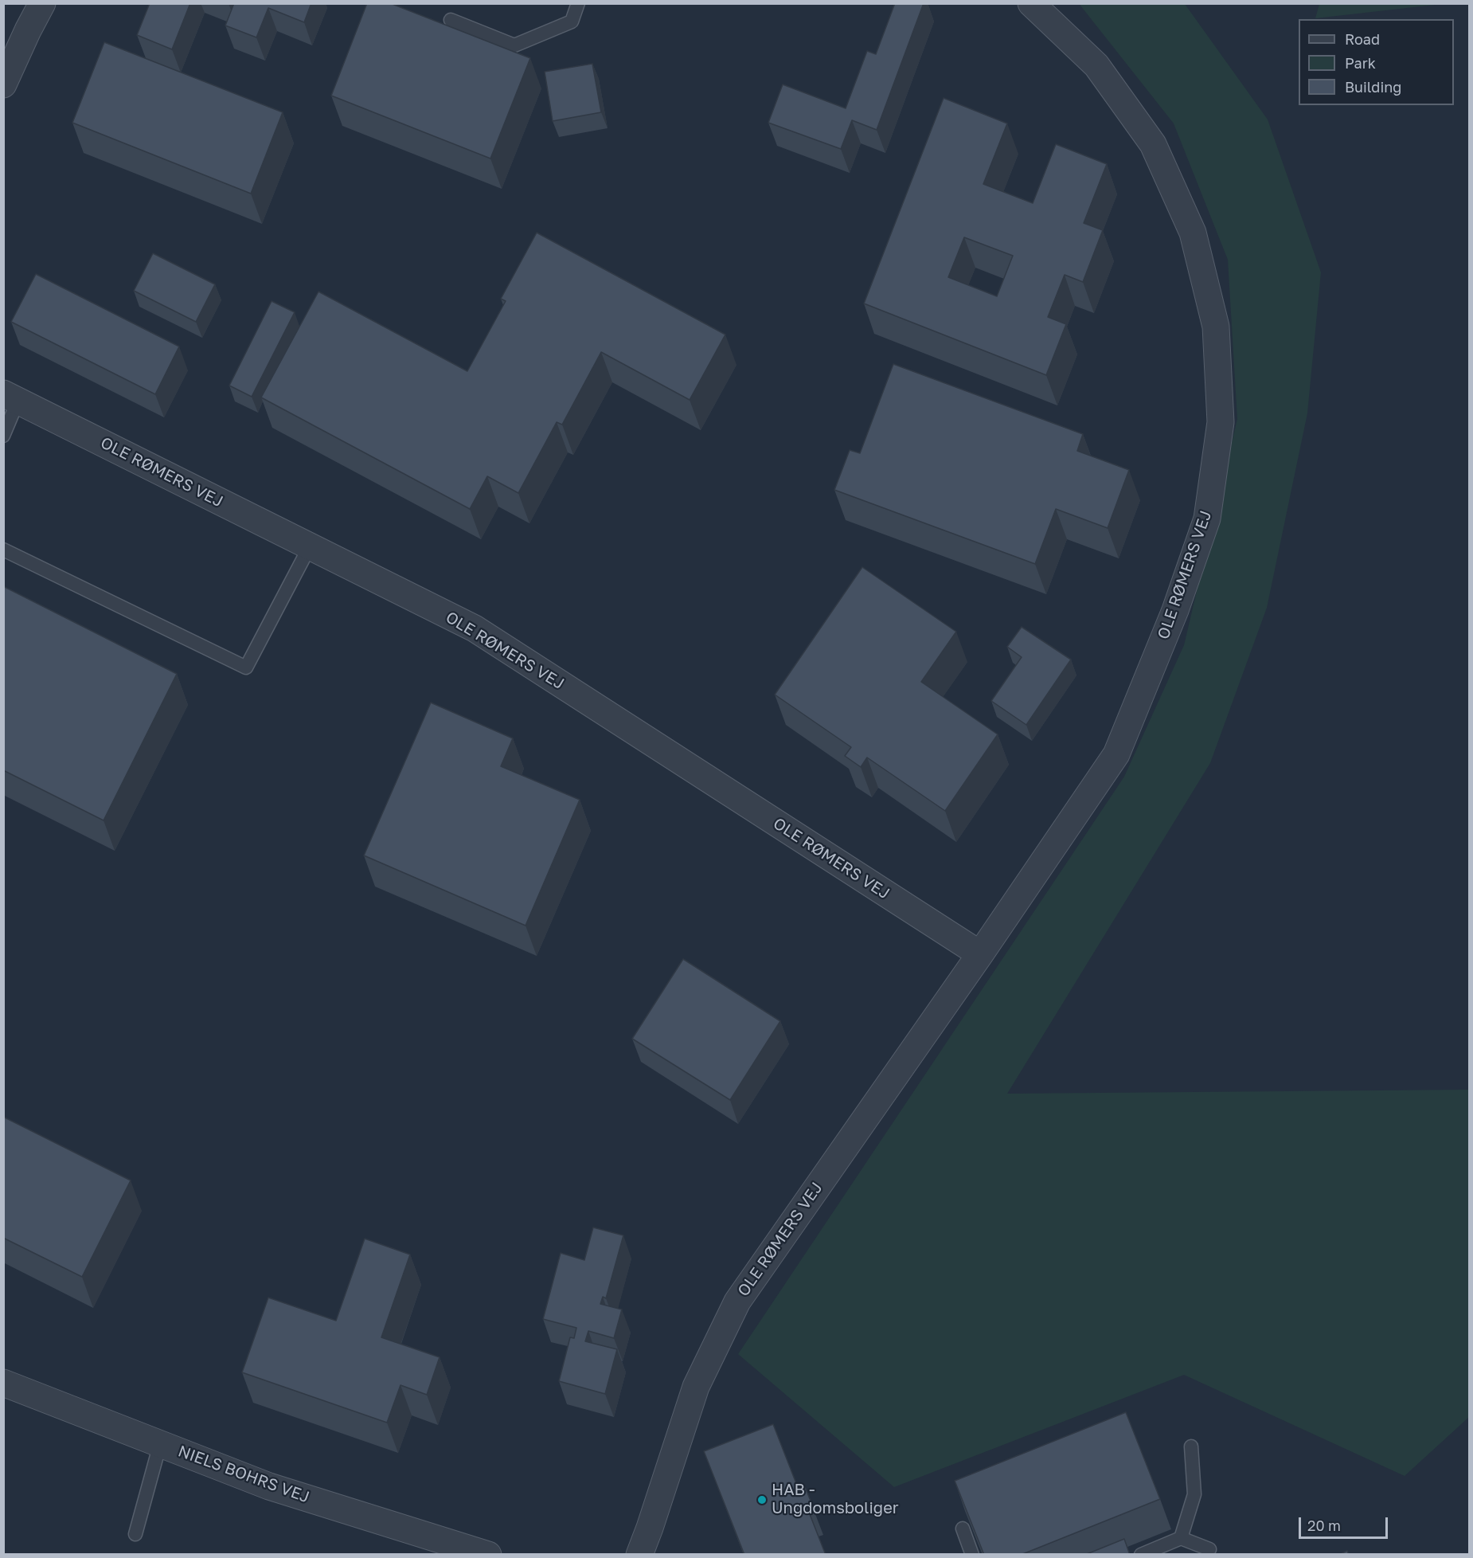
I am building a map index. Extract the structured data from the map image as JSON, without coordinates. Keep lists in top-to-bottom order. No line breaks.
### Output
{"streets":{"street":["OLE RØMERS VEJ","NIELS BOHRS VEJ"]},"places":["HAB - Ungdomsboliger"],"legend":["Road","Park","Building"],"scale_bar":"20 m"}
